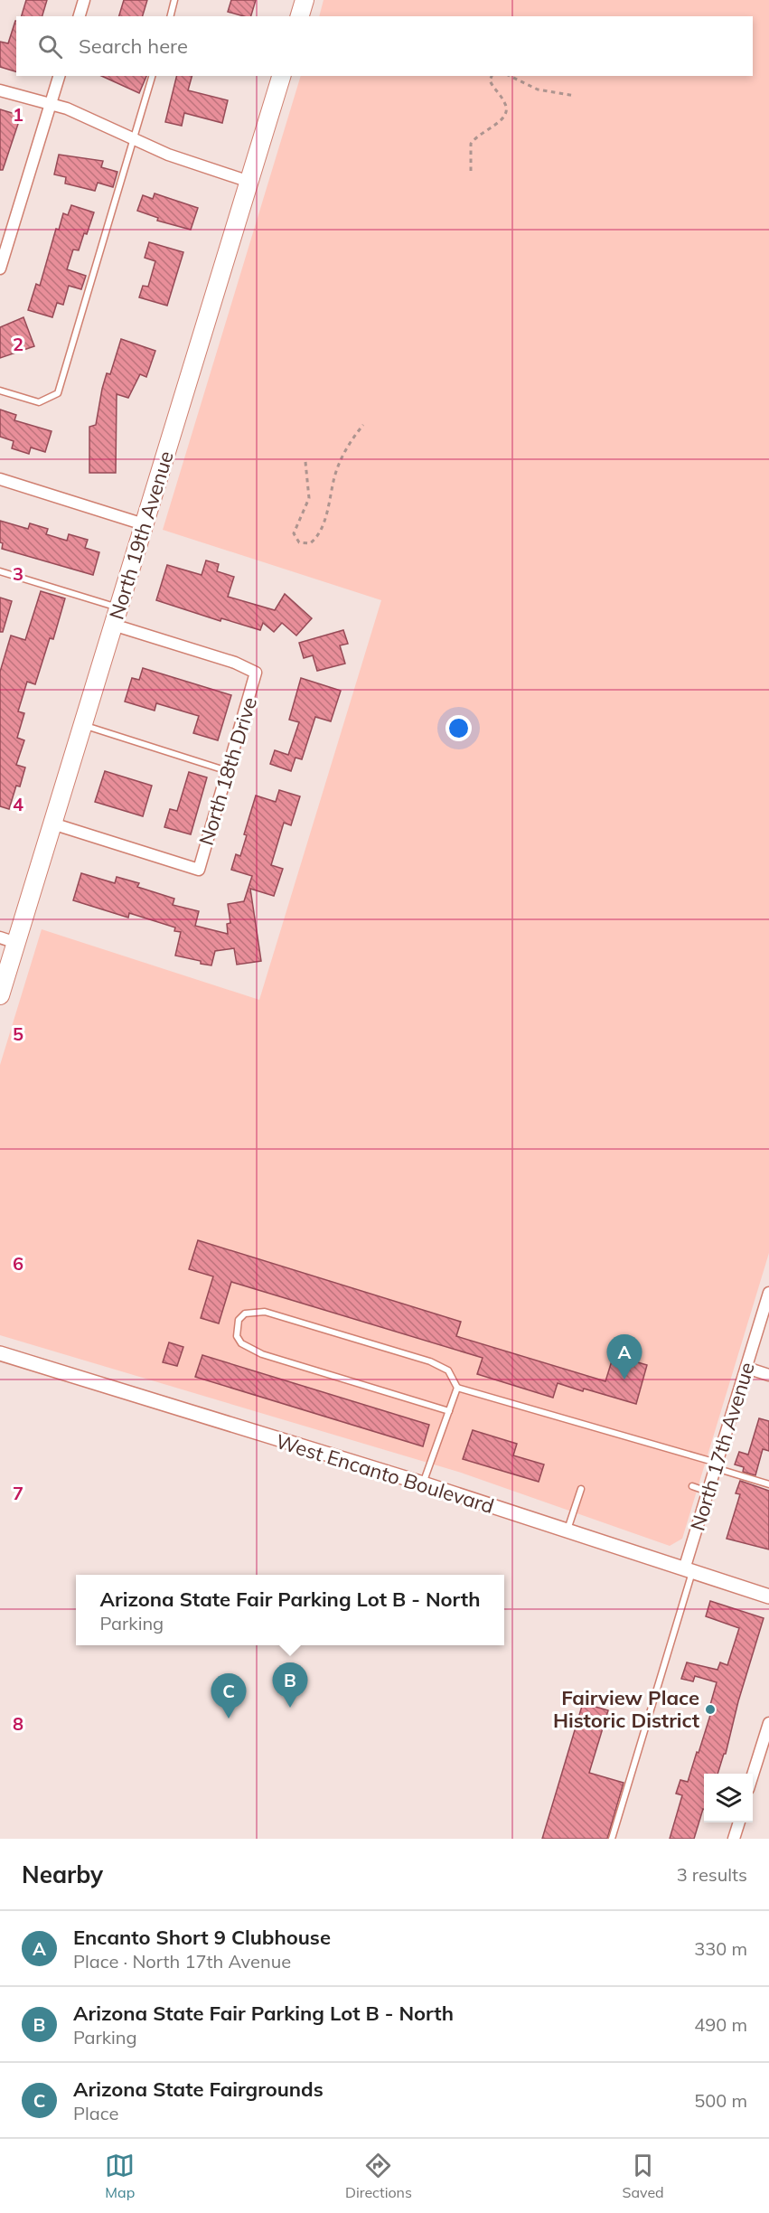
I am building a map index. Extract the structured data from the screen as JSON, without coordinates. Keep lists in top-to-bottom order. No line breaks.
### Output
{"streets":{"main road":["North 19th Avenue"],"street":["North 18th Drive","North 17th Avenue","West Encanto Boulevard"]},"crossings":[["North 19th Avenue","North 18th Drive"],["North 17th Avenue","West Encanto Boulevard"]],"places":["Fairview Place Historic District"],"page":{"search":"Search here","pins":["A","B","C"],"popup":["Arizona State Fair Parking Lot B - North","Parking"],"heading":["Nearby","3 results"],"list":[{"mark":"A","name":"Encanto Short 9 Clubhouse","note":"Place · North 17th Avenue","value":"330 m"},{"mark":"B","name":"Arizona State Fair Parking Lot B - North","note":"Parking","value":"490 m"},{"mark":"C","name":"Arizona State Fairgrounds","note":"Place","value":"500 m"}],"nav":["Map","Directions","Saved"]},"grid":{"rows":["1","2","3","4","5","6","7","8"]}}
